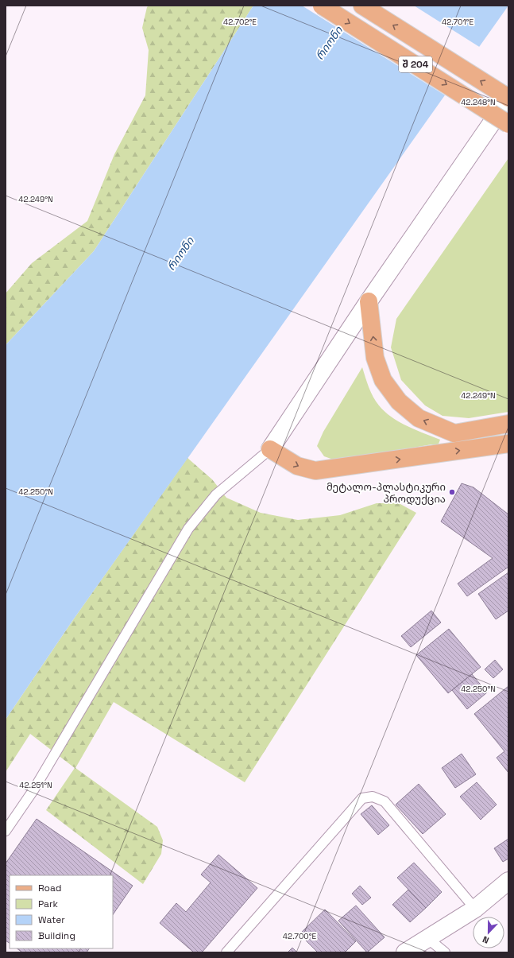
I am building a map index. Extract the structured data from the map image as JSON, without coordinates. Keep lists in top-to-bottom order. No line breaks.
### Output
{"streets":{"main road":["შ 204"]},"water":["რიონი"],"places":["მეტალო-პლასტიკური პროდუქცია"],"legend":["Road","Park","Water","Building"],"north":"bottom","coordinates":["42.702°E","42.701°E","42.248°N","42.249°N","42.250°N","42.251°N","42.700°E"]}
